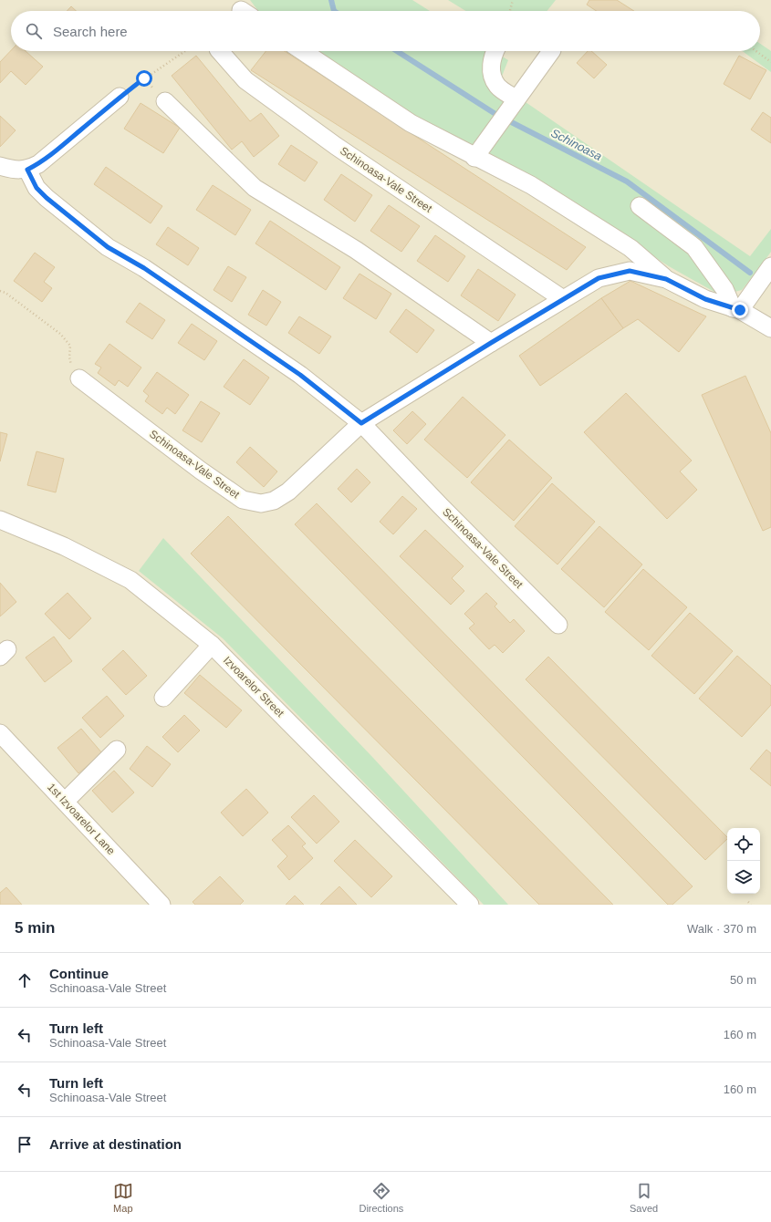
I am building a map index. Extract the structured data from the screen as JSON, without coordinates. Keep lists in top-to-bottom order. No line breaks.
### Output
{"streets":{"street":["Schinoasa-Vale Street","Izvoarelor Street","1st Izvoarelor Lane"]},"water":["Schinoasa"],"page":{"search":"Search here","heading":["5 min","Walk · 370 m"],"list":[["Continue","Schinoasa-Vale Street","50 m"],["Turn left","Schinoasa-Vale Street","160 m"],["Turn left","Schinoasa-Vale Street","160 m"],"Arrive at destination"],"nav":["Map","Directions","Saved"]}}
